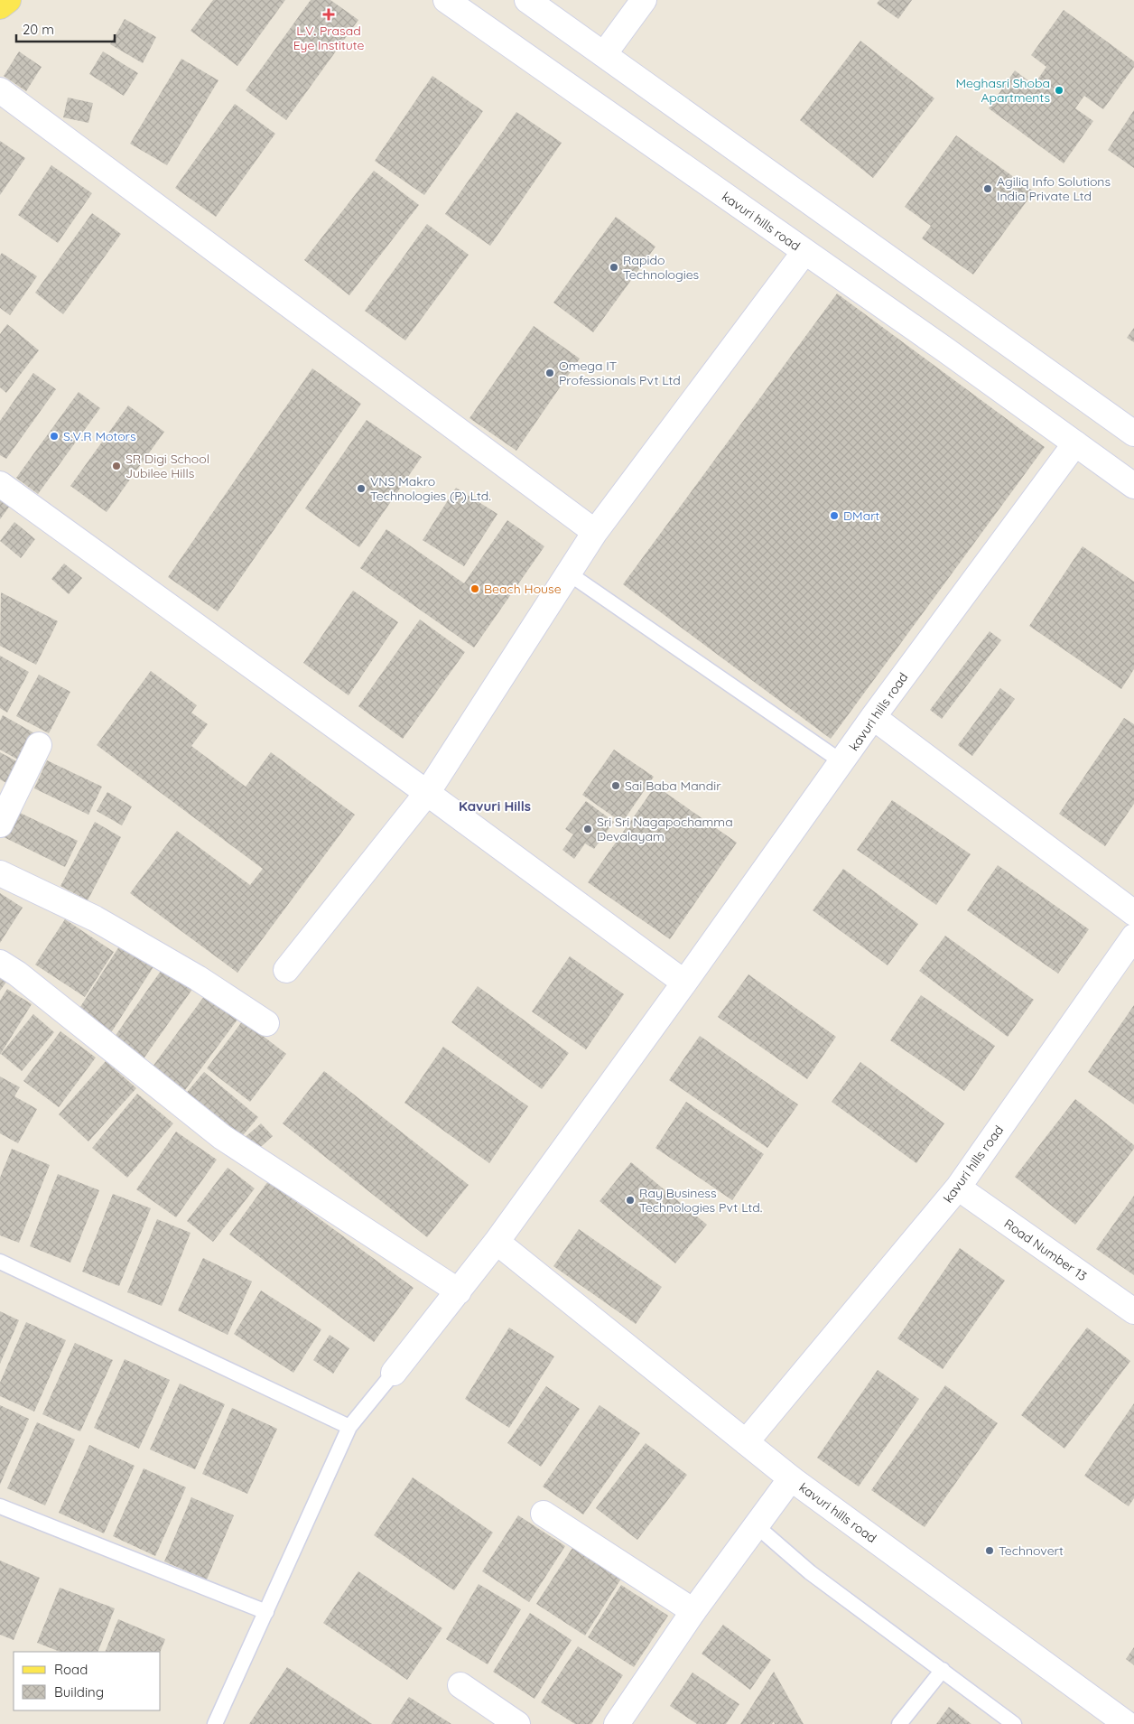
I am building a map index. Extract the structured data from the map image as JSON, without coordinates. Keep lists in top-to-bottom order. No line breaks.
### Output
{"streets":{"street":["kavuri hills road","Road Number 13"]},"crossings":[["kavuri hills road","Road Number 13"]],"districts":["Kavuri Hills"],"places":{"health":["L.V. Prasad Eye Institute"],"other":["Meghasri Shoba Apartments","Agiliq Info Solutions India Private Ltd","Rapido Technologies","Omega IT Professionals Pvt Ltd","S.V.R Motors","SR Digi School Jubilee Hills","VNS Makro Technologies (P) Ltd.","DMart","Beach House","Sai Baba Mandir","Sri Sri Nagapochamma Devalayam","Ray Business Technologies Pvt Ltd.","Technovert"]},"legend":["Road","Building"],"scale_bar":"20 m"}
